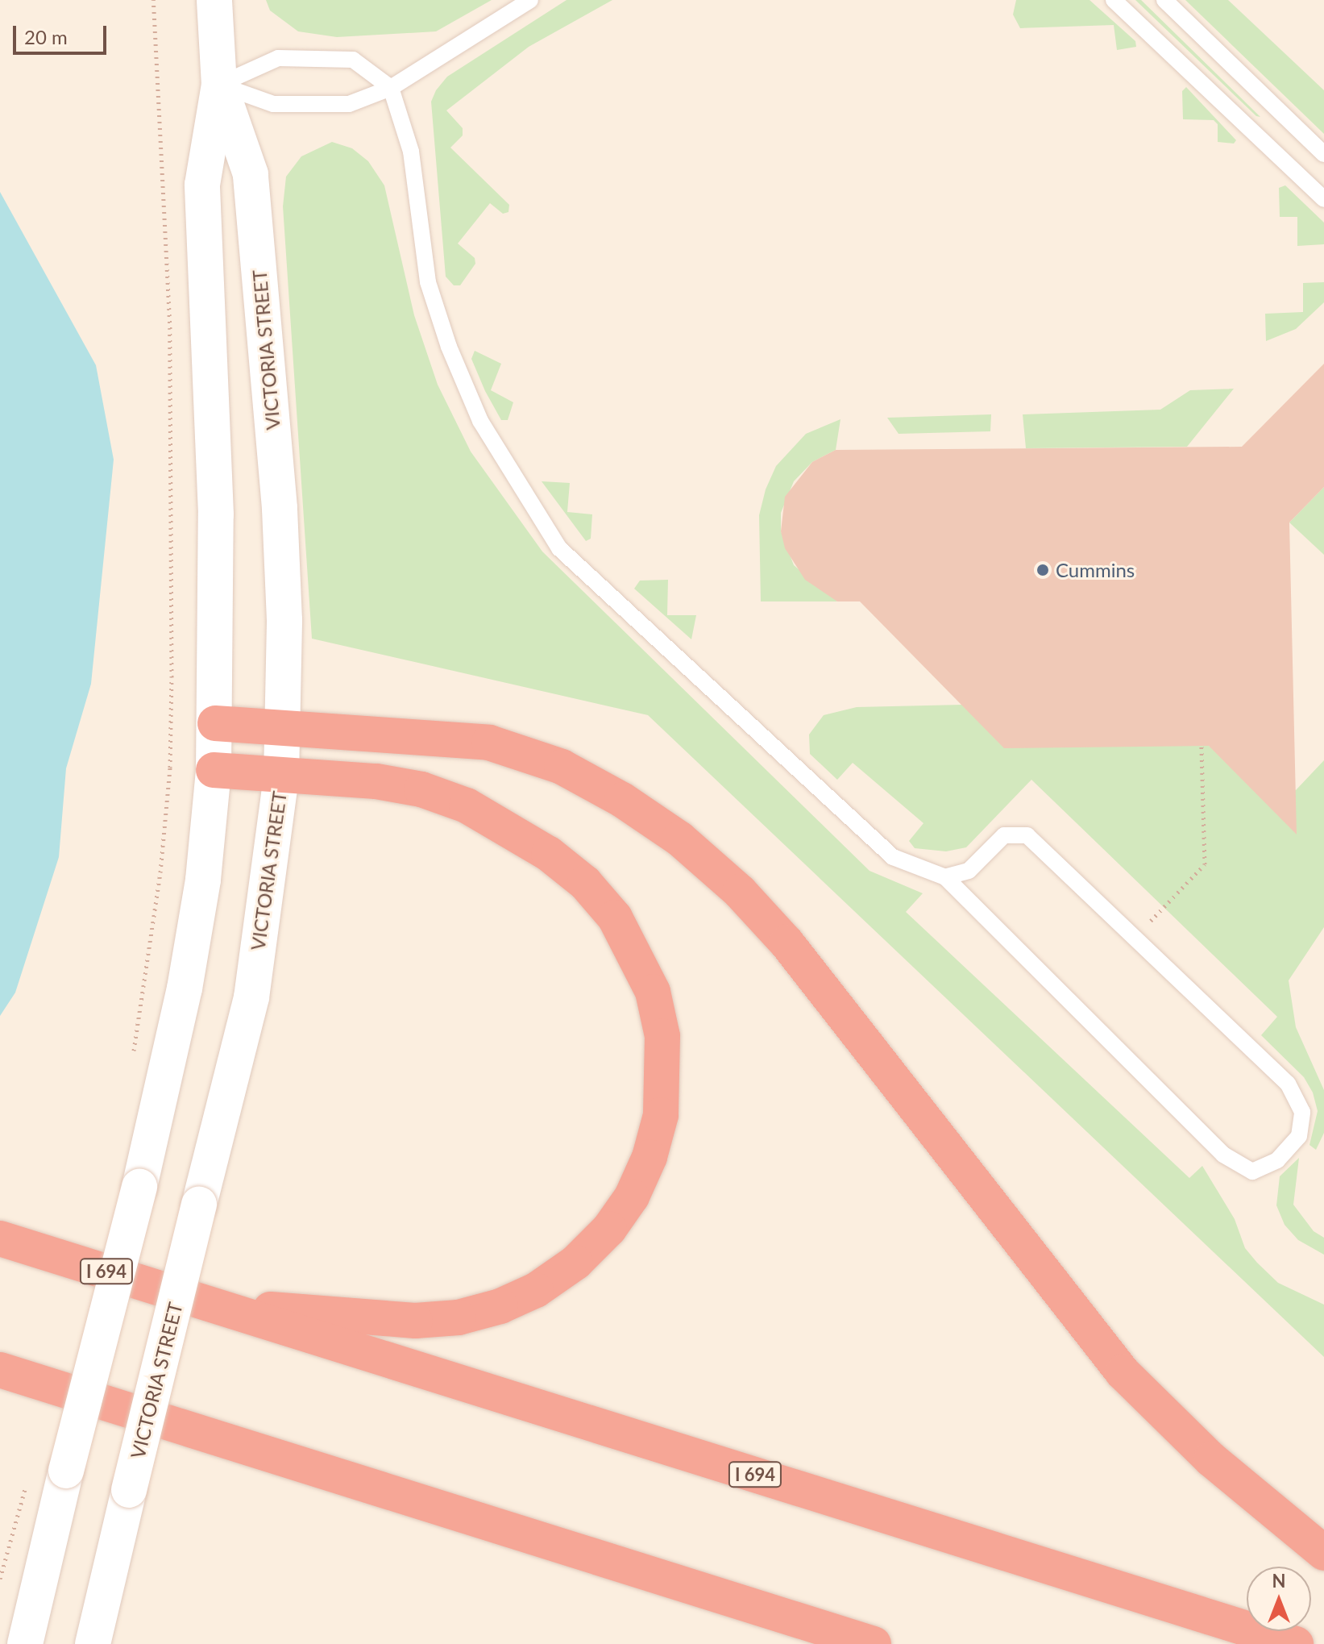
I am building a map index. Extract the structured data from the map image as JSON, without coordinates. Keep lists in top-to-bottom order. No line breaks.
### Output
{"streets":{"highway":["I 694"],"street":["VICTORIA STREET"]},"places":["Cummins"],"scale_bar":"20 m","north":"top"}
